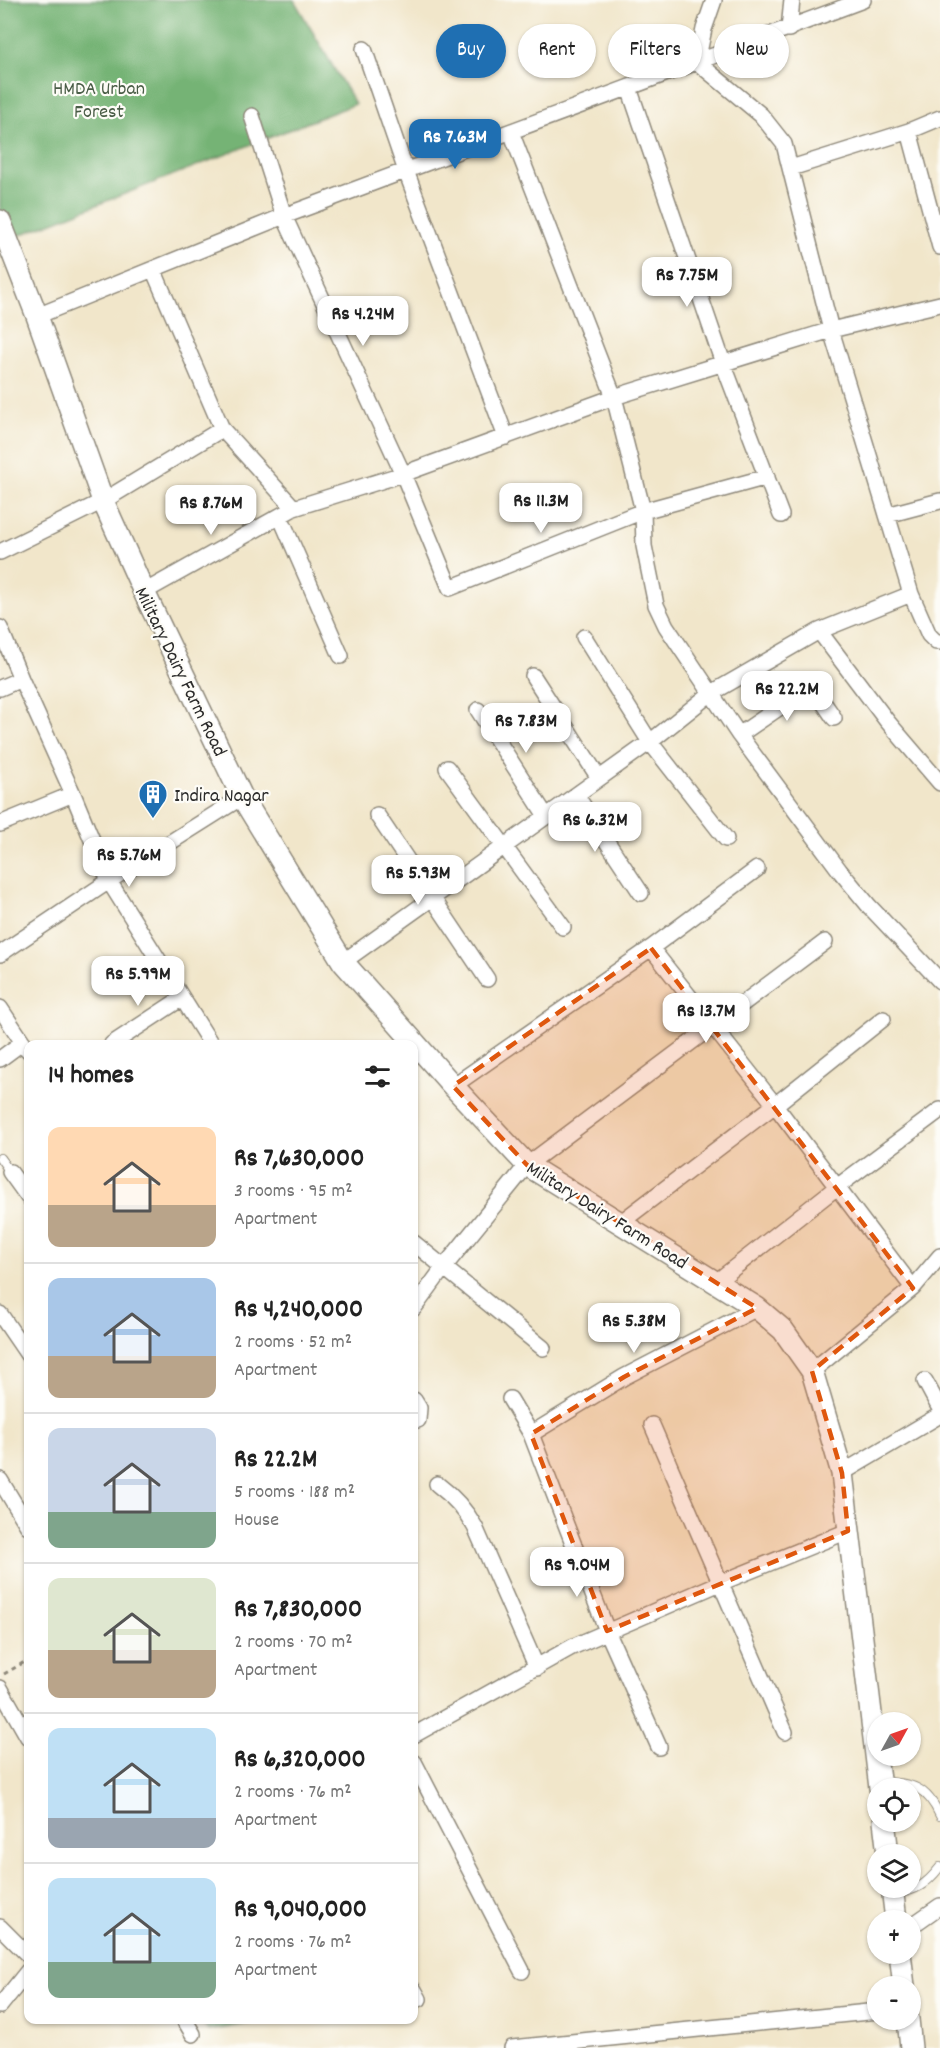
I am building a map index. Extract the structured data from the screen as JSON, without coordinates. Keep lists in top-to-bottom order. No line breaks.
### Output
{"streets":{"main road":["Military Dairy Farm Road"]},"parks":["HMDA Urban Forest"],"places":{"building":["Indira Nagar"]},"north":"top right","page":{"chip":["Buy","Rent","Filters","New"],"price":["Rs 7.63M","Rs 7.75M","Rs 4.24M","Rs 11.3M","Rs 8.76M","Rs 22.2M","Rs 7.83M","Rs 6.32M","Rs 5.76M","Rs 5.93M","Rs 5.99M","Rs 13.7M","Rs 5.38M","Rs 9.04M"],"heading":"14 homes","list":[{"name":"Rs 7,630,000","note":"3 rooms · 95 m² · Apartment"},{"name":"Rs 4,240,000","note":"2 rooms · 52 m² · Apartment"},{"name":"Rs 22.2M","note":"5 rooms · 188 m² · House"},{"name":"Rs 7,830,000","note":"2 rooms · 70 m² · Apartment"},{"name":"Rs 6,320,000","note":"2 rooms · 76 m² · Apartment"},{"name":"Rs 9,040,000","note":"2 rooms · 76 m² · Apartment"}],"map_buttons":["+","−"]}}
